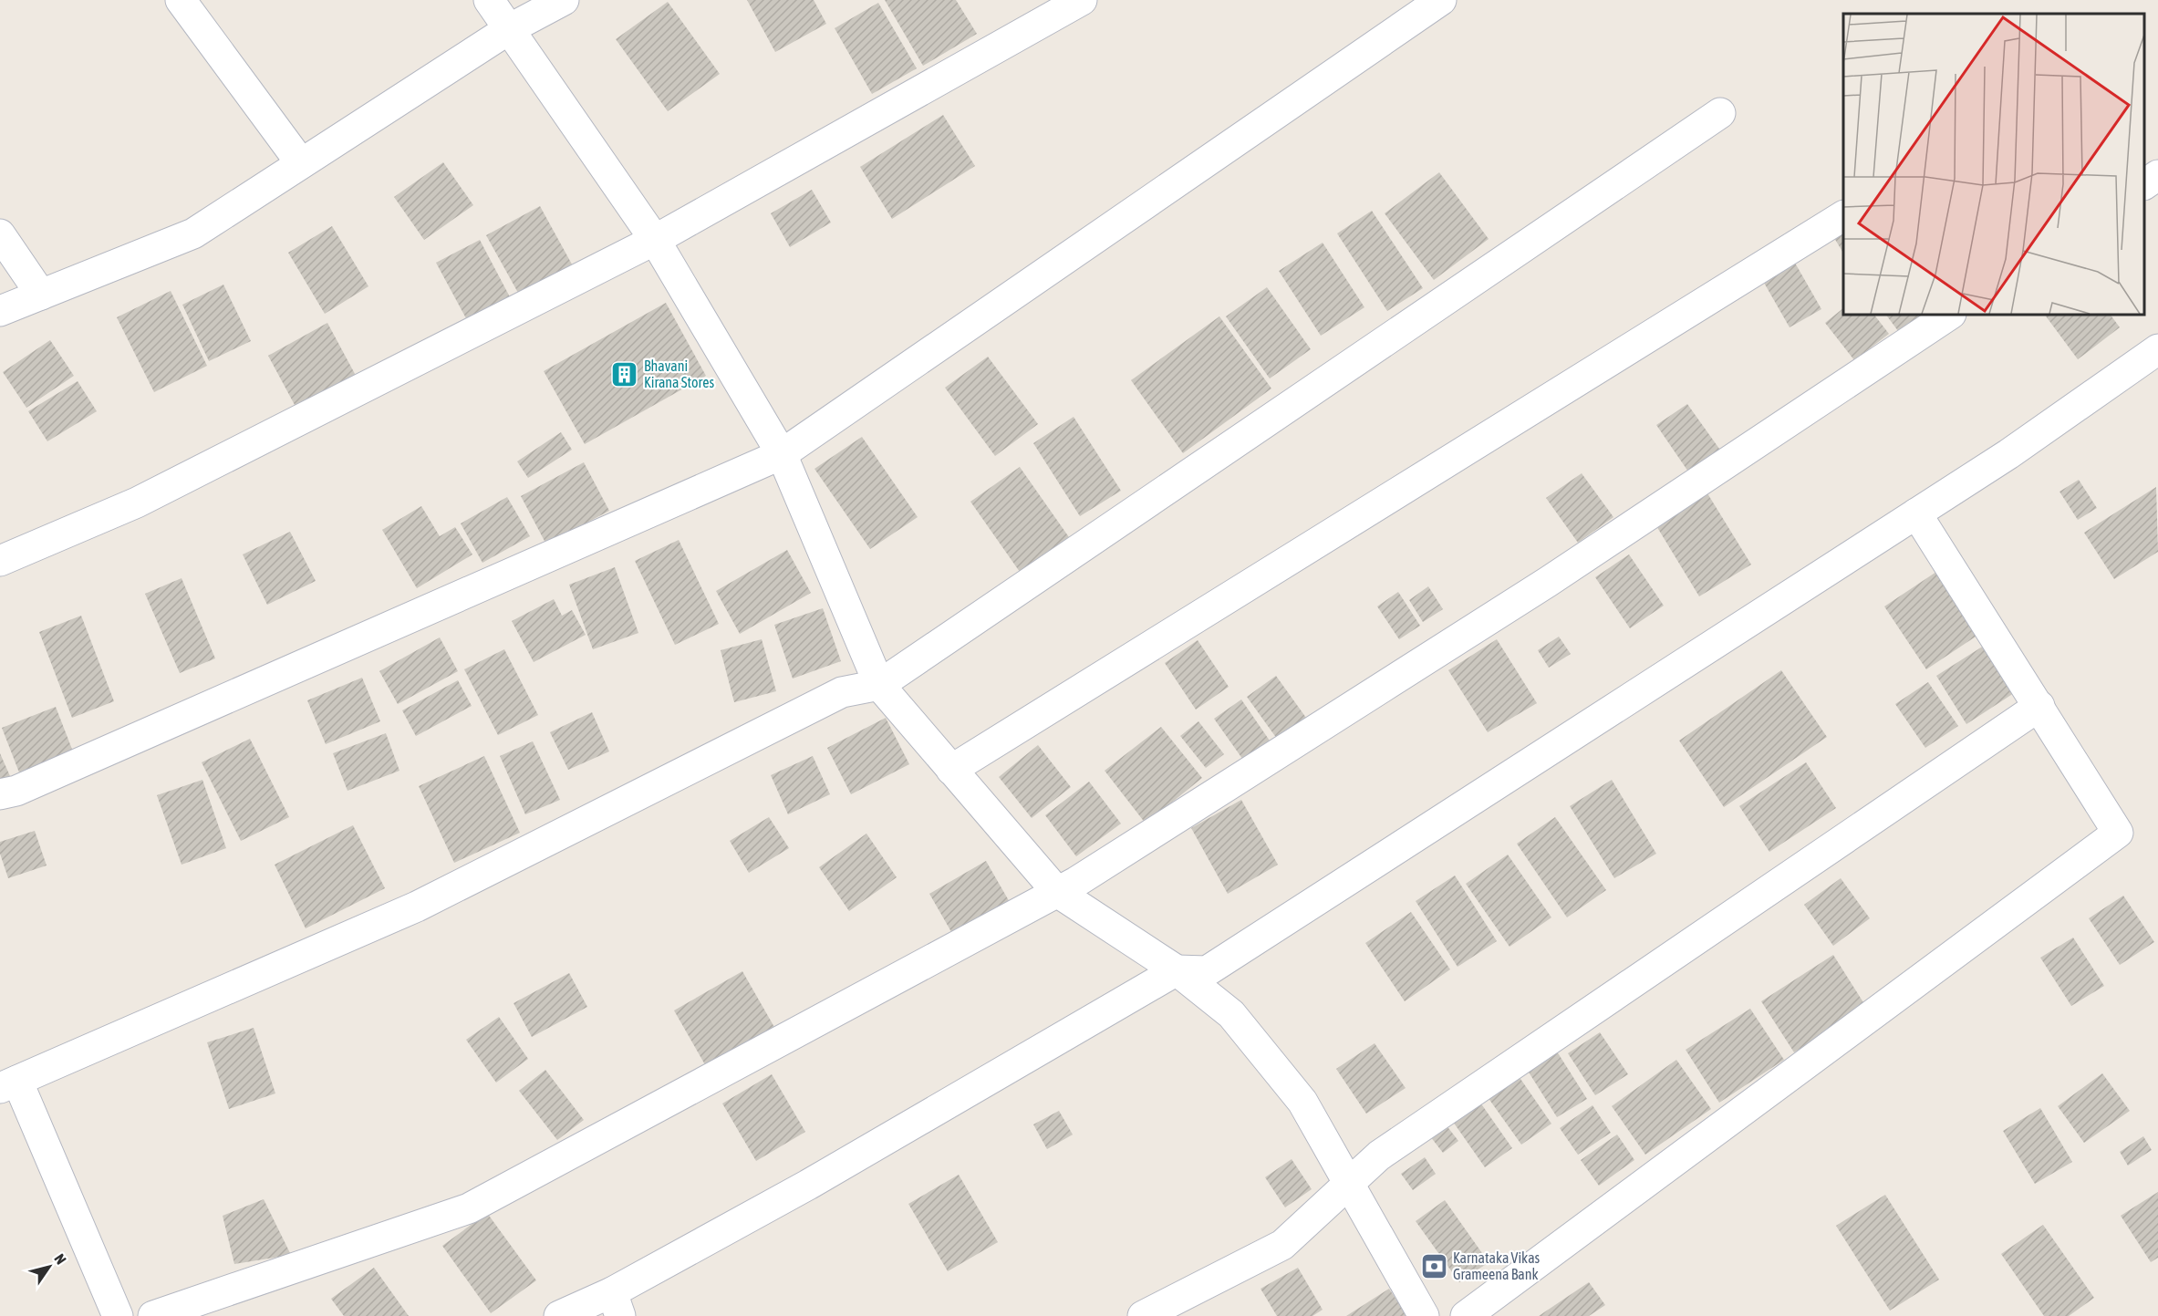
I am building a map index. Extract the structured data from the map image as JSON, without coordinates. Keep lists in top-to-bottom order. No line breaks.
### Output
{"places":{"building":["Bhavani Kirana Stores"],"bank":["Karnataka Vikas Grameena Bank"]},"north":"top right"}
